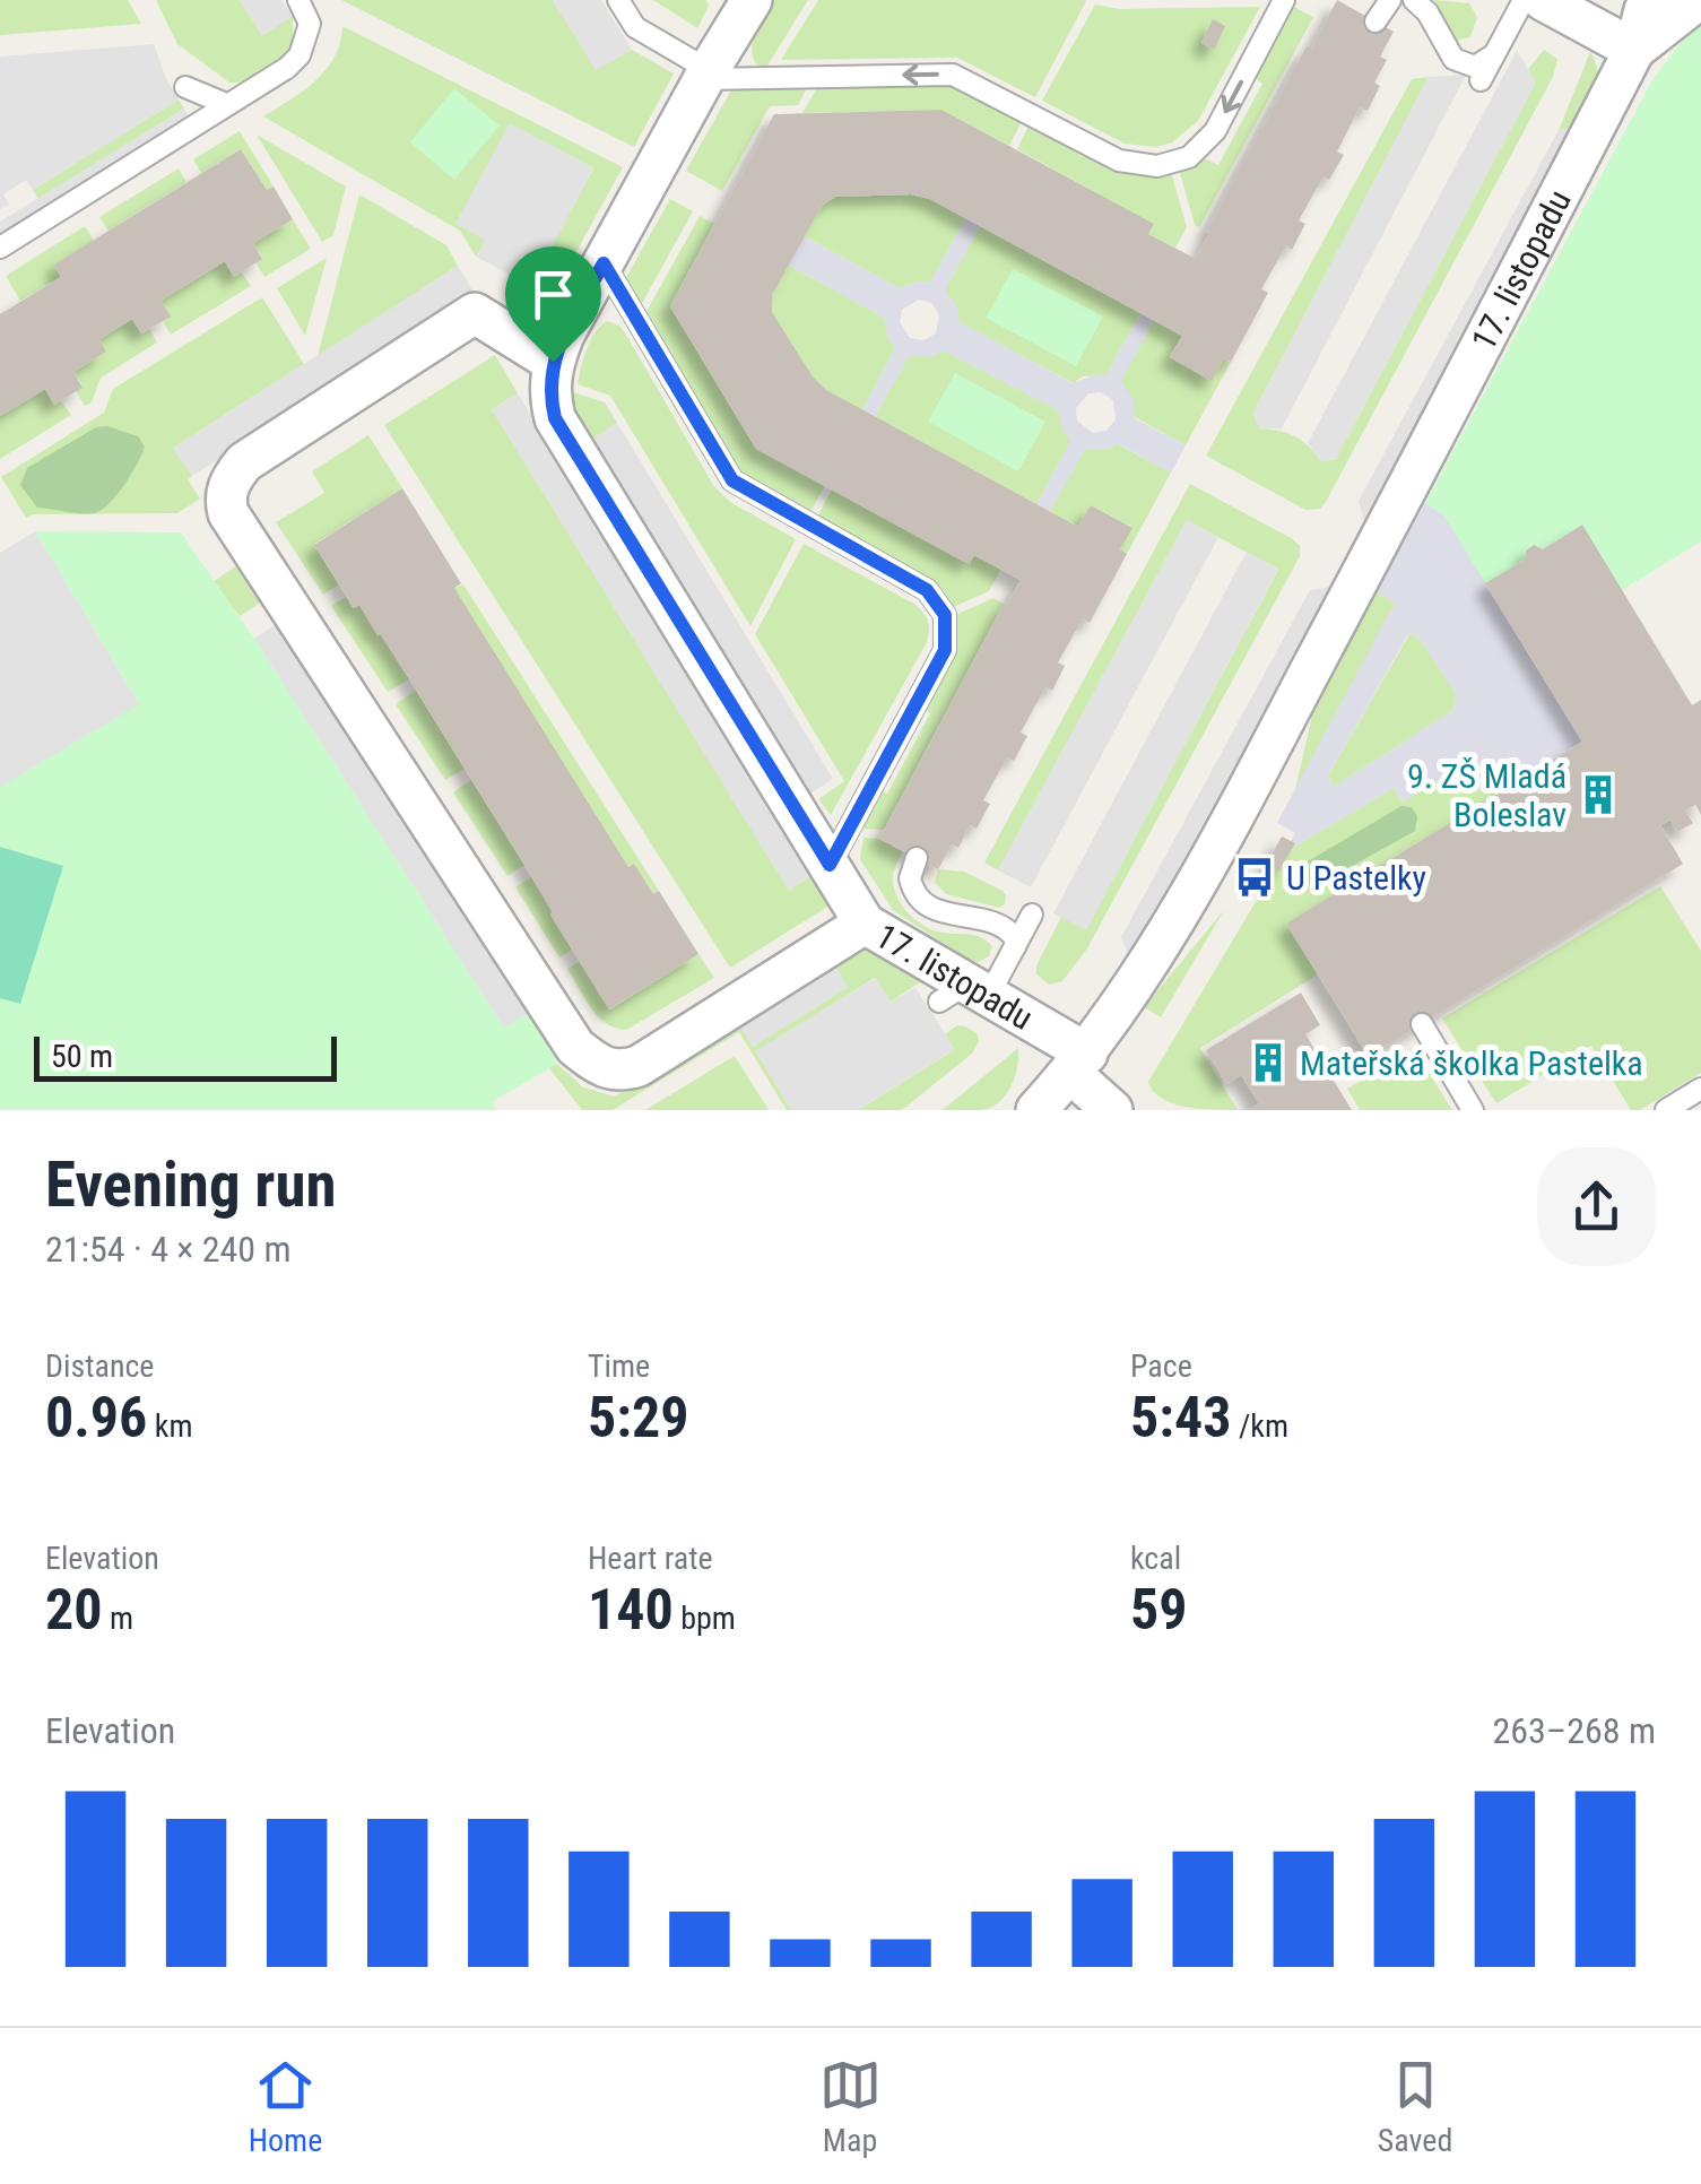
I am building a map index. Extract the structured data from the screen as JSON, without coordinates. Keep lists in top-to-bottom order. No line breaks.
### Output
{"streets":{"street":["17. listopadu"]},"places":{"building":["9. ZŠ Mladá Boleslav","Mateřská školka Pastelka"],"bus stop":["U Pastelky"]},"scale_bar":"50 m","page":{"scale":"50 m","heading":["Evening run","21:54 · 4 × 240 m"],"stats":[["Distance","0.96 km"],["Time","5:29"],["Pace","5:43 /km"],["Elevation","20 m"],["Heart rate","140 bpm"],["kcal","59"]],"chart":["Elevation","263–268 m"],"tabs":["Home","Map","Saved"]}}
